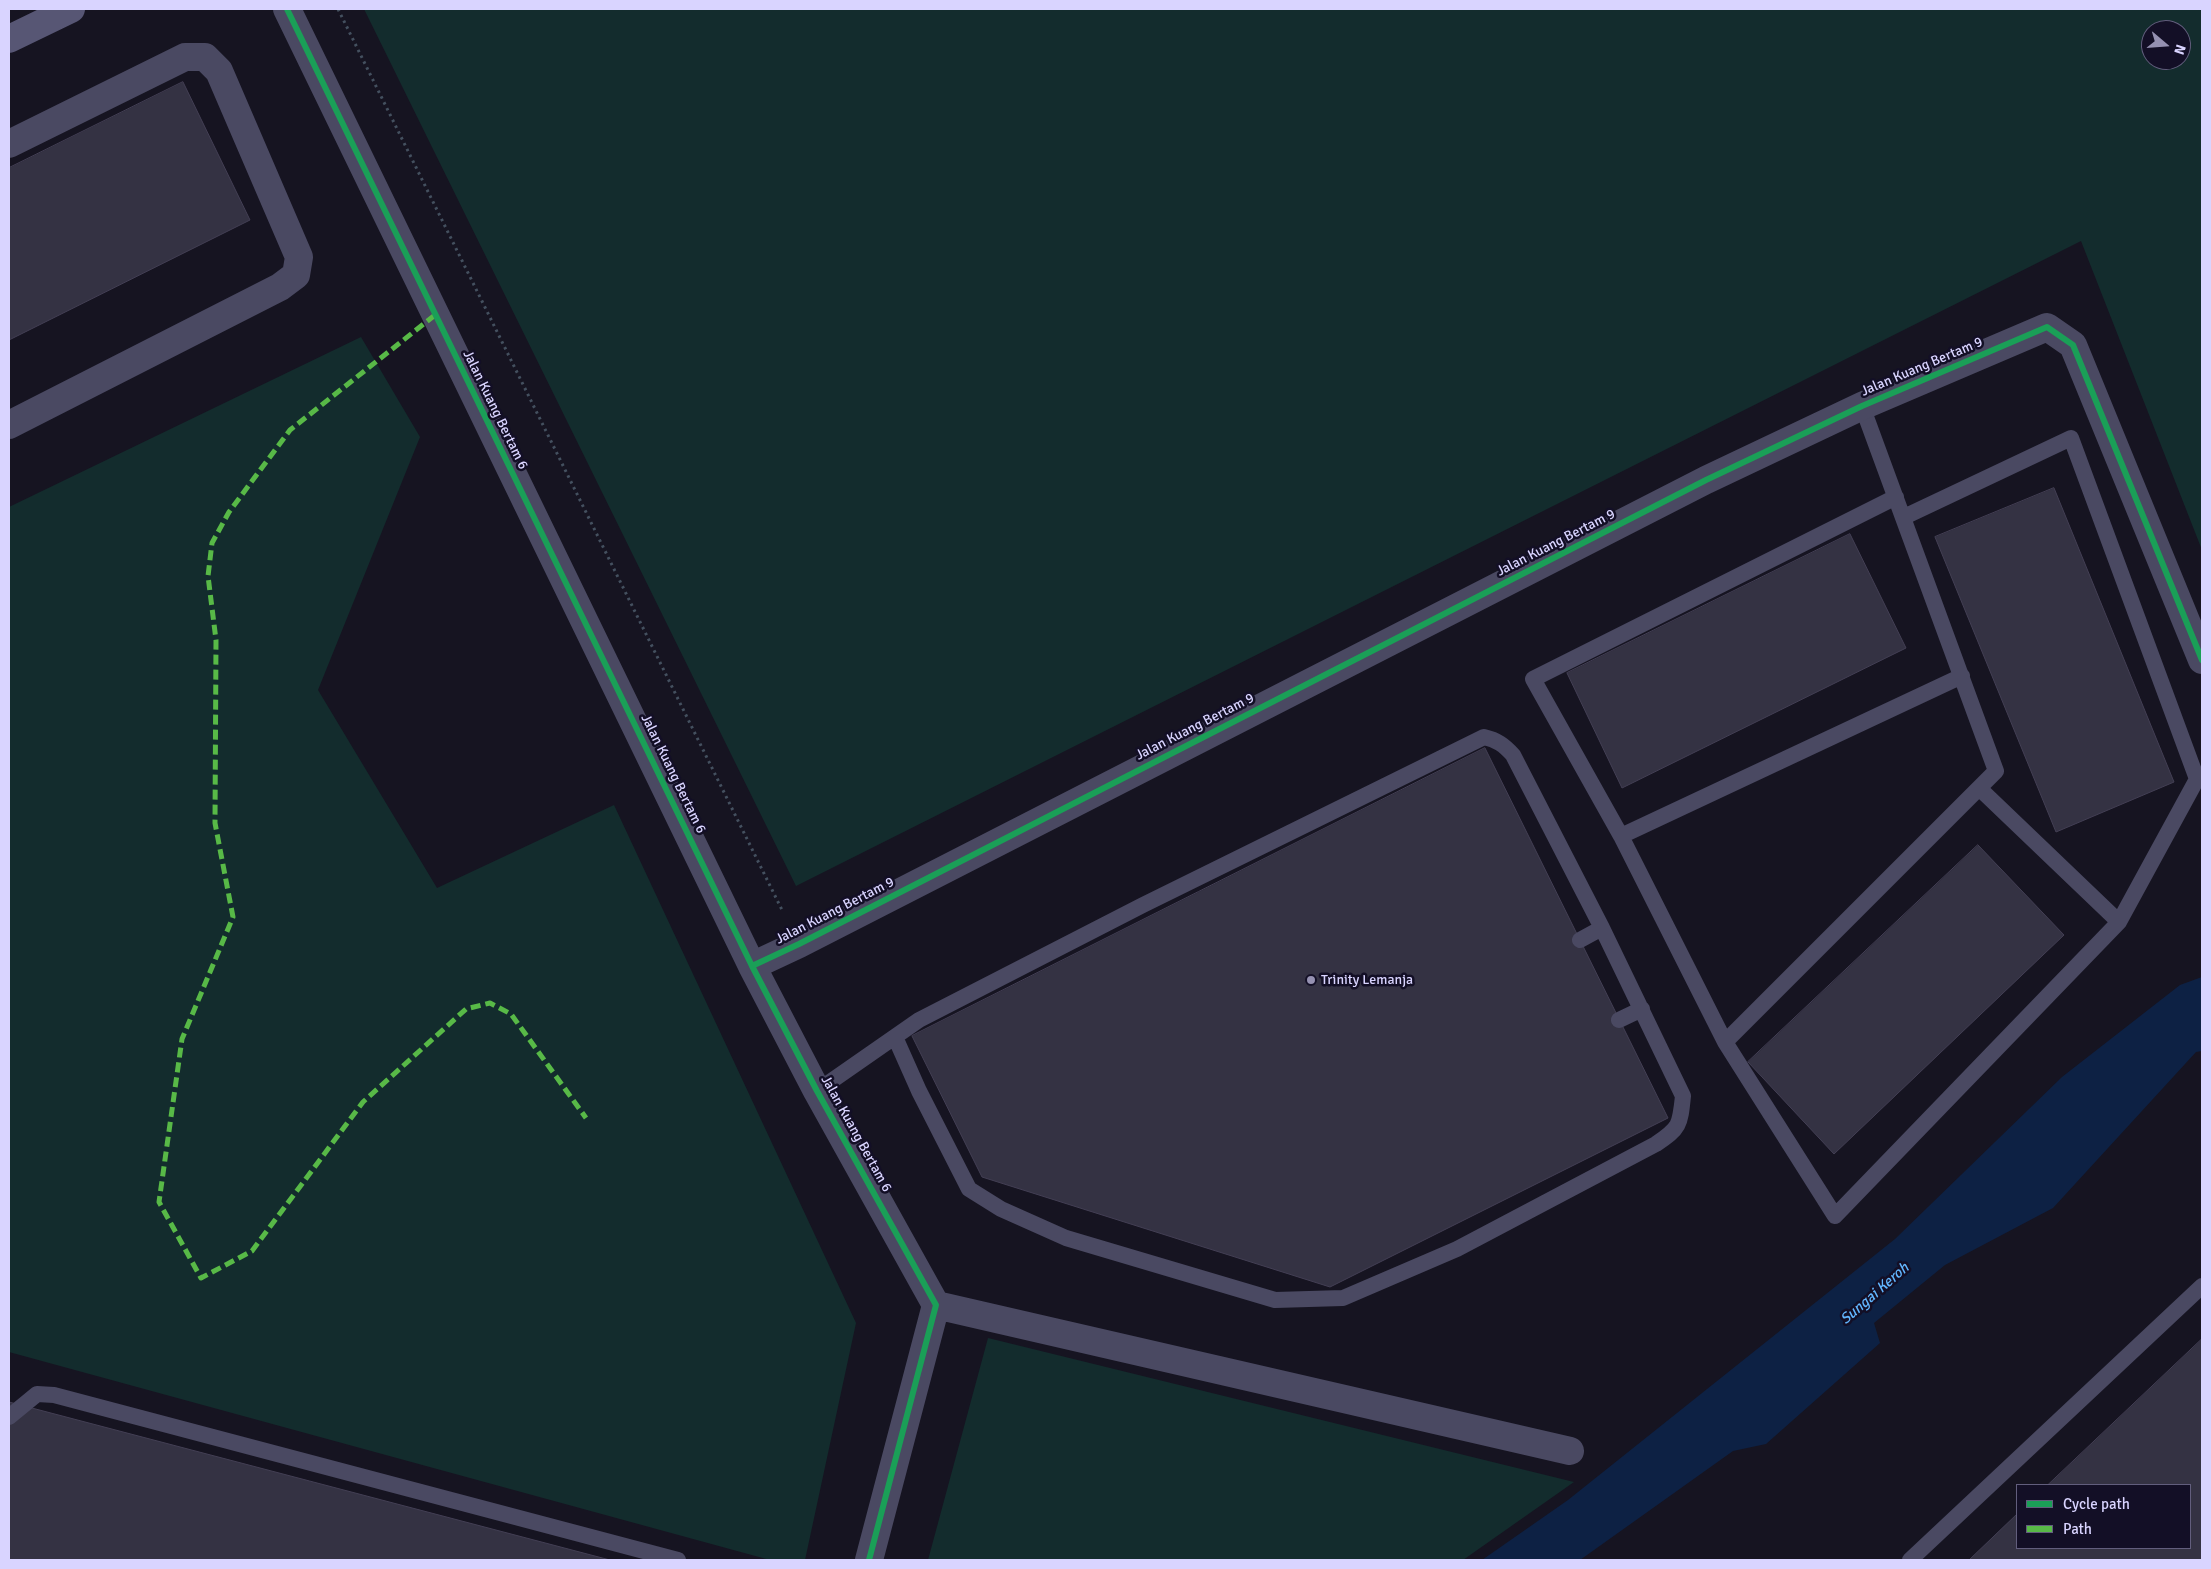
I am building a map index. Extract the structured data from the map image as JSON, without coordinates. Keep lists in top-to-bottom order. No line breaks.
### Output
{"streets":{"street":["Jalan Kuang Bertam 9","Jalan Kuang Bertam 6"]},"crossings":[["Jalan Kuang Bertam 9","Jalan Kuang Bertam 6"]],"water":["Sungai Keroh"],"places":["Trinity Lemanja"],"legend":["Cycle path","Path"],"north":"right"}
